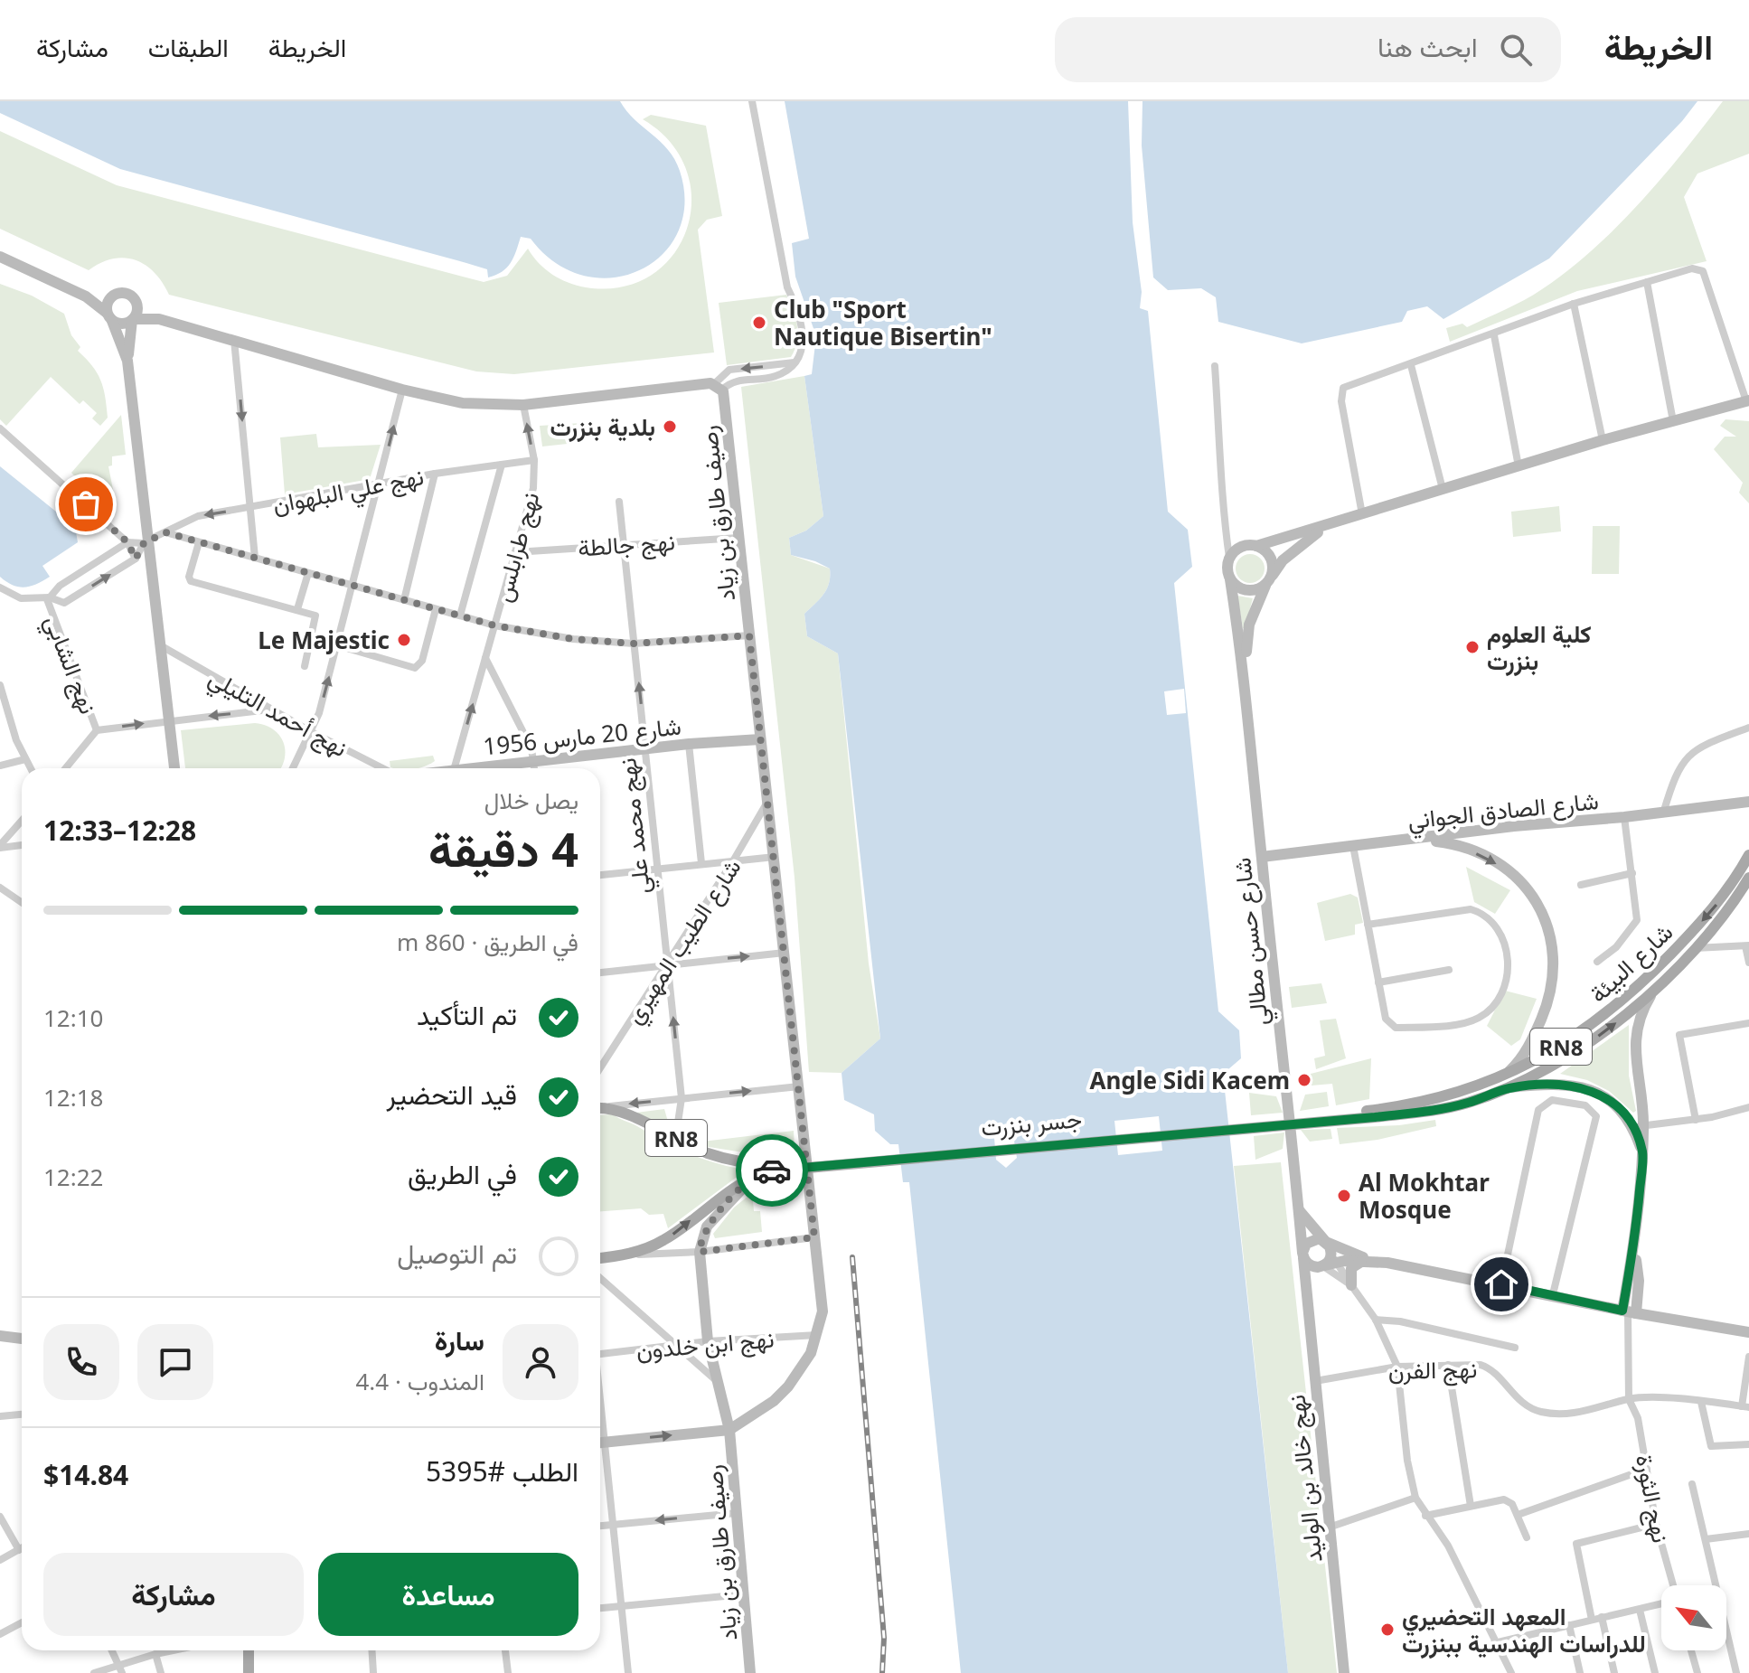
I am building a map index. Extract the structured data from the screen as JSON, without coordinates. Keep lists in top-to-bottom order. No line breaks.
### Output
{"streets":{"main road":["شارع البيئة","RN8","جسر بنزرت"],"street":["نهج علي البلهوان","رصيف طارق بن زياد","نهج جالطة","نهج طرابلس","نهج الشابي","نهج أحمد التليلي","شارع 20 مارس 1956","شارع الصادق الجواني","نهج محمد علي","شارع الطيب المهيري","شارع حسن مطالي","نهج ابن خلدون","نهج الفرن","نهج خالد بن الوليد","نهج الثورة"]},"crossings":[["نهج علي البلهوان","نهج طرابلس"],["رصيف طارق بن زياد","نهج جالطة"],["رصيف طارق بن زياد","شارع 20 مارس 1956"],["رصيف طارق بن زياد","شارع الطيب المهيري"],["رصيف طارق بن زياد","نهج ابن خلدون"],["نهج جالطة","نهج طرابلس"],["نهج جالطة","نهج محمد علي"],["شارع 20 مارس 1956","نهج محمد علي"],["شارع الصادق الجواني","شارع حسن مطالي"],["نهج محمد علي","شارع الطيب المهيري"],["نهج محمد علي","RN8"],["شارع حسن مطالي","نهج خالد بن الوليد"],["شارع البيئة","جسر بنزرت"],["RN8","جسر بنزرت"],["نهج الفرن","نهج خالد بن الوليد"],["نهج الفرن","نهج الثورة"]],"one_way":["نهج طرابلس","نهج محمد علي"],"places":["Club \"Sport Nautique Bisertin\"","بلدية بنزرت","Le Majestic","كلية العلوم بنزرت","Angle Sidi Kacem","Al Mokhtar Mosque","المعهد التحضيري للدراسات الهندسية ببنزرت"],"north":"top left","page":{"header":"الخريطة","search":"ابحث هنا","nav":["الخريطة","الطبقات","مشاركة"],"heading":["4 دقيقة","يصل خلال","12:28–12:33"],"panel":["سارة","المندوب · 4.4","الطلب #5395","$14.84"],"bar":"في الطريق · 860 m","list":[["تم التأكيد","12:10"],["قيد التحضير","12:18"],["في الطريق","12:22"],"تم التوصيل"],"buttons":["مساعدة","مشاركة"]}}
